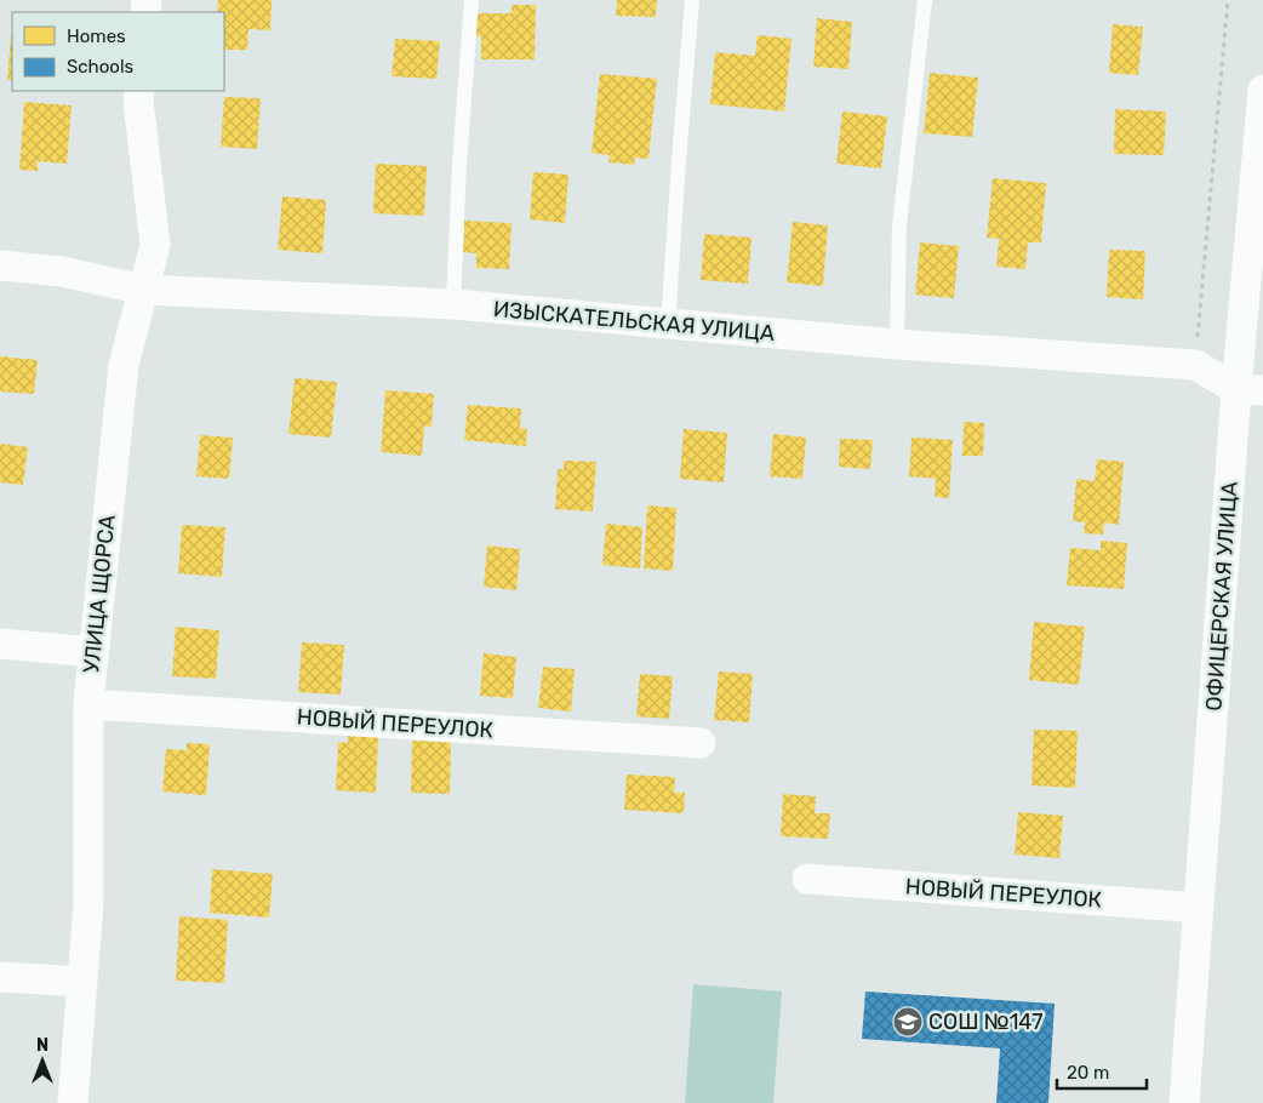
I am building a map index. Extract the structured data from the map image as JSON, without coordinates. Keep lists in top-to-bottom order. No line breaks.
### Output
{"streets":{"street":["ИЗЫСКАТЕЛЬСКАЯ УЛИЦА","УЛИЦА ЩОРСА","ОФИЦЕРСКАЯ УЛИЦА","НОВЫЙ ПЕРЕУЛОК"]},"crossings":[["ИЗЫСКАТЕЛЬСКАЯ УЛИЦА","УЛИЦА ЩОРСА"],["ИЗЫСКАТЕЛЬСКАЯ УЛИЦА","ОФИЦЕРСКАЯ УЛИЦА"],["УЛИЦА ЩОРСА","НОВЫЙ ПЕРЕУЛОК"],["ОФИЦЕРСКАЯ УЛИЦА","НОВЫЙ ПЕРЕУЛОК"]],"places":{"school or university":["СОШ №147"]},"legend":["Homes","Schools"],"scale_bar":"20 m","north":"top"}
